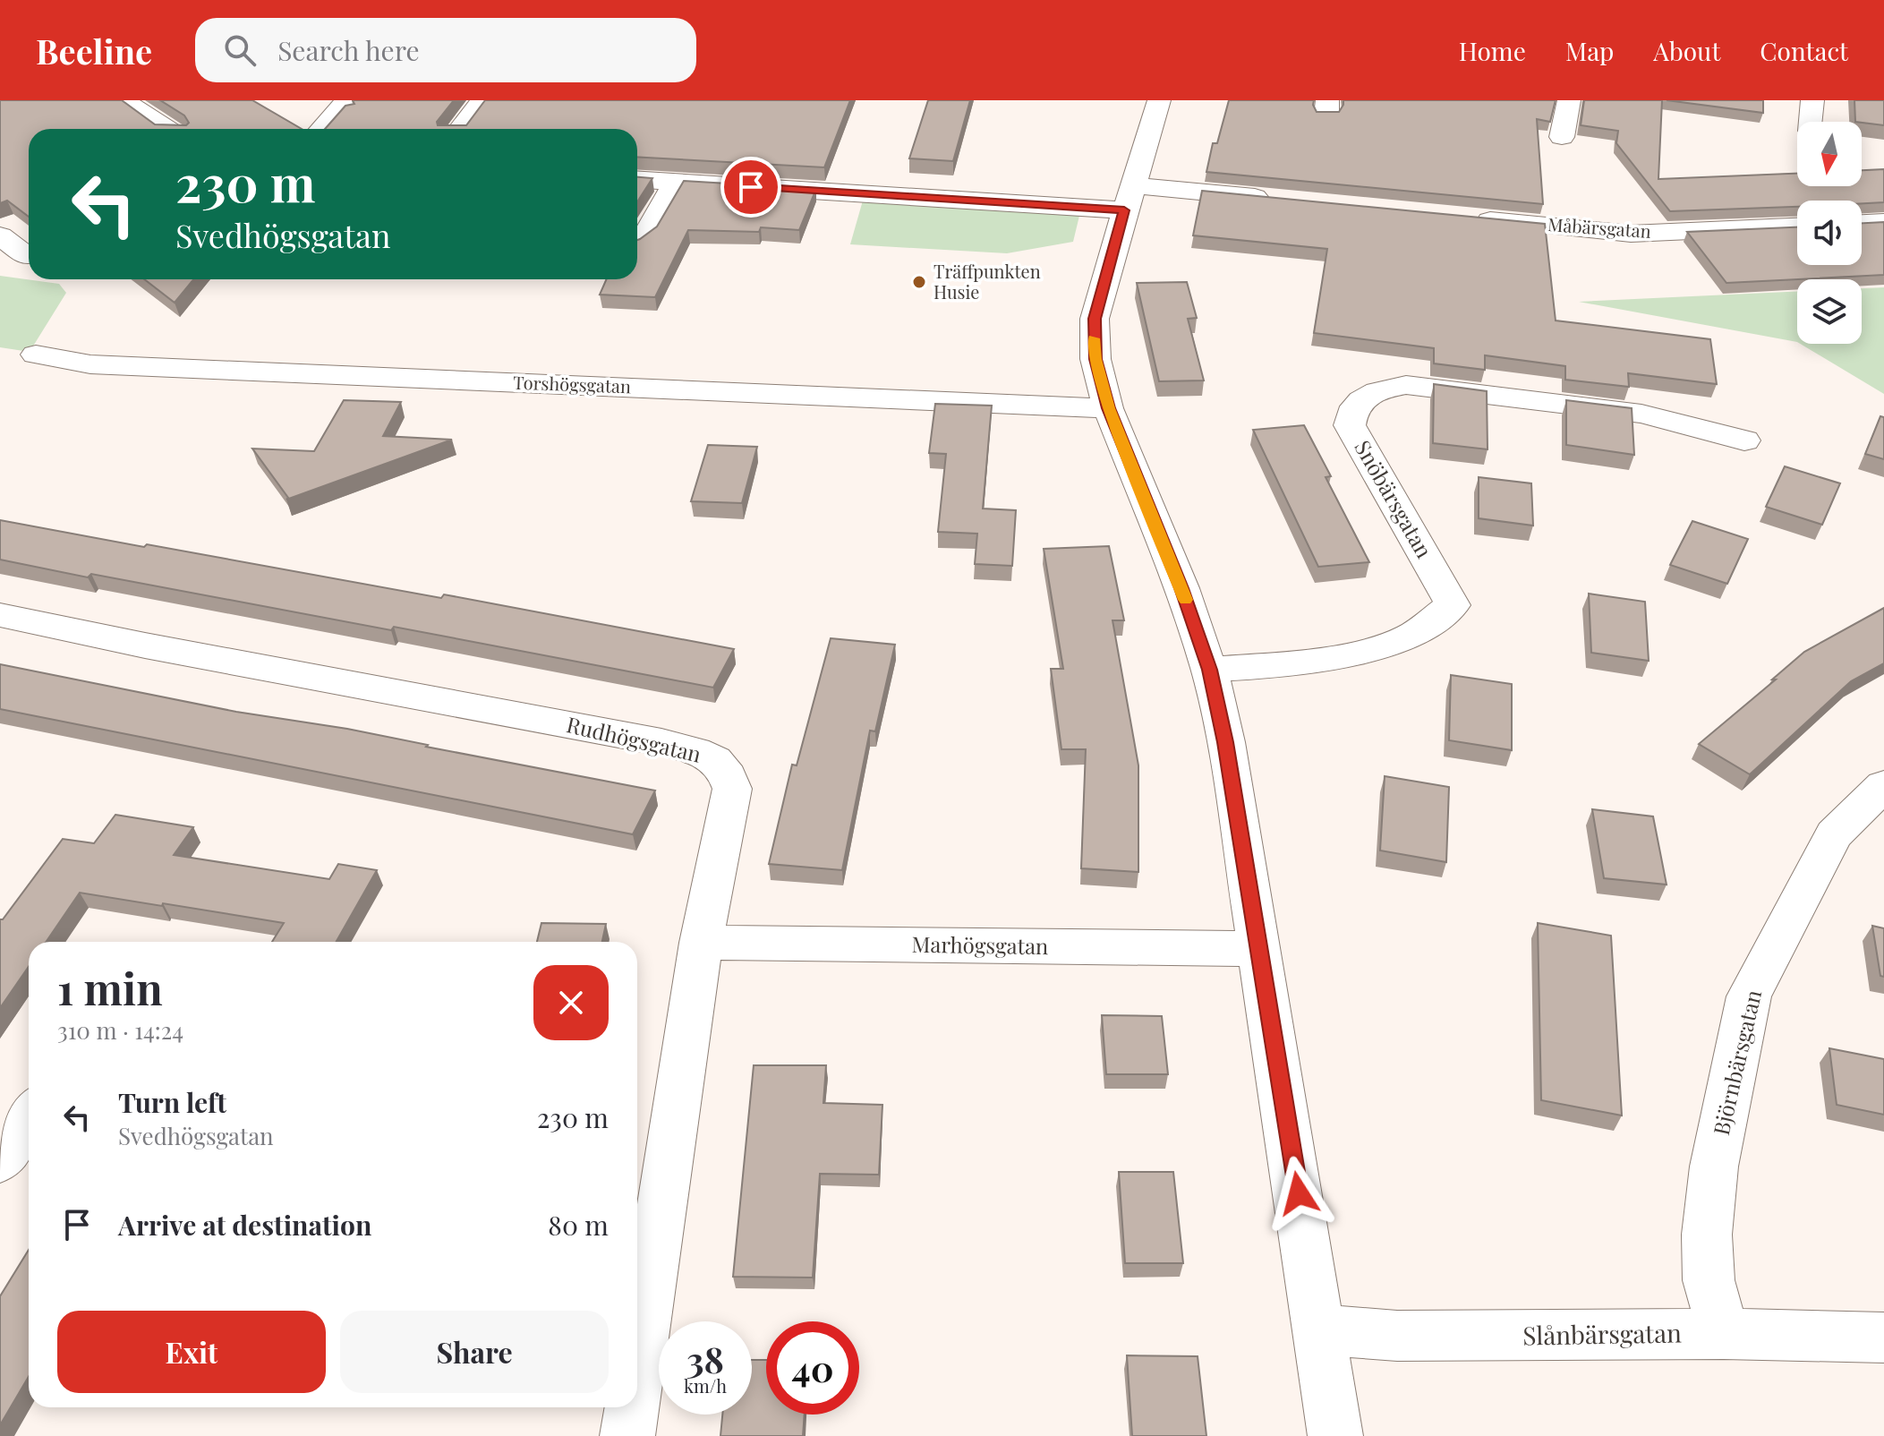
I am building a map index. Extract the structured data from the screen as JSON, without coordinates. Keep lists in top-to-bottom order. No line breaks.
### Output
{"streets":{"street":["Måbärsgatan","Torshögsgatan","Snöbärsgatan","Rudhögsgatan","Marhögsgatan","Björnbärsgatan","Slånbärsgatan"]},"crossings":[["Rudhögsgatan","Marhögsgatan"],["Björnbärsgatan","Slånbärsgatan"]],"places":["Träffpunkten Husie"],"north":"bottom","page":{"header":"Beeline","search":"Search here","nav":["Home","Map","About","Contact"],"turn":["230 m","Svedhögsgatan"],"heading":["1 min","310 m · 14:24"],"list":[{"name":"Turn left","note":"Svedhögsgatan","value":"230 m"},{"name":"Arrive at destination","value":"80 m"}],"buttons":["Exit","Share"],"speed":"38 km/h","limit":"40"}}
